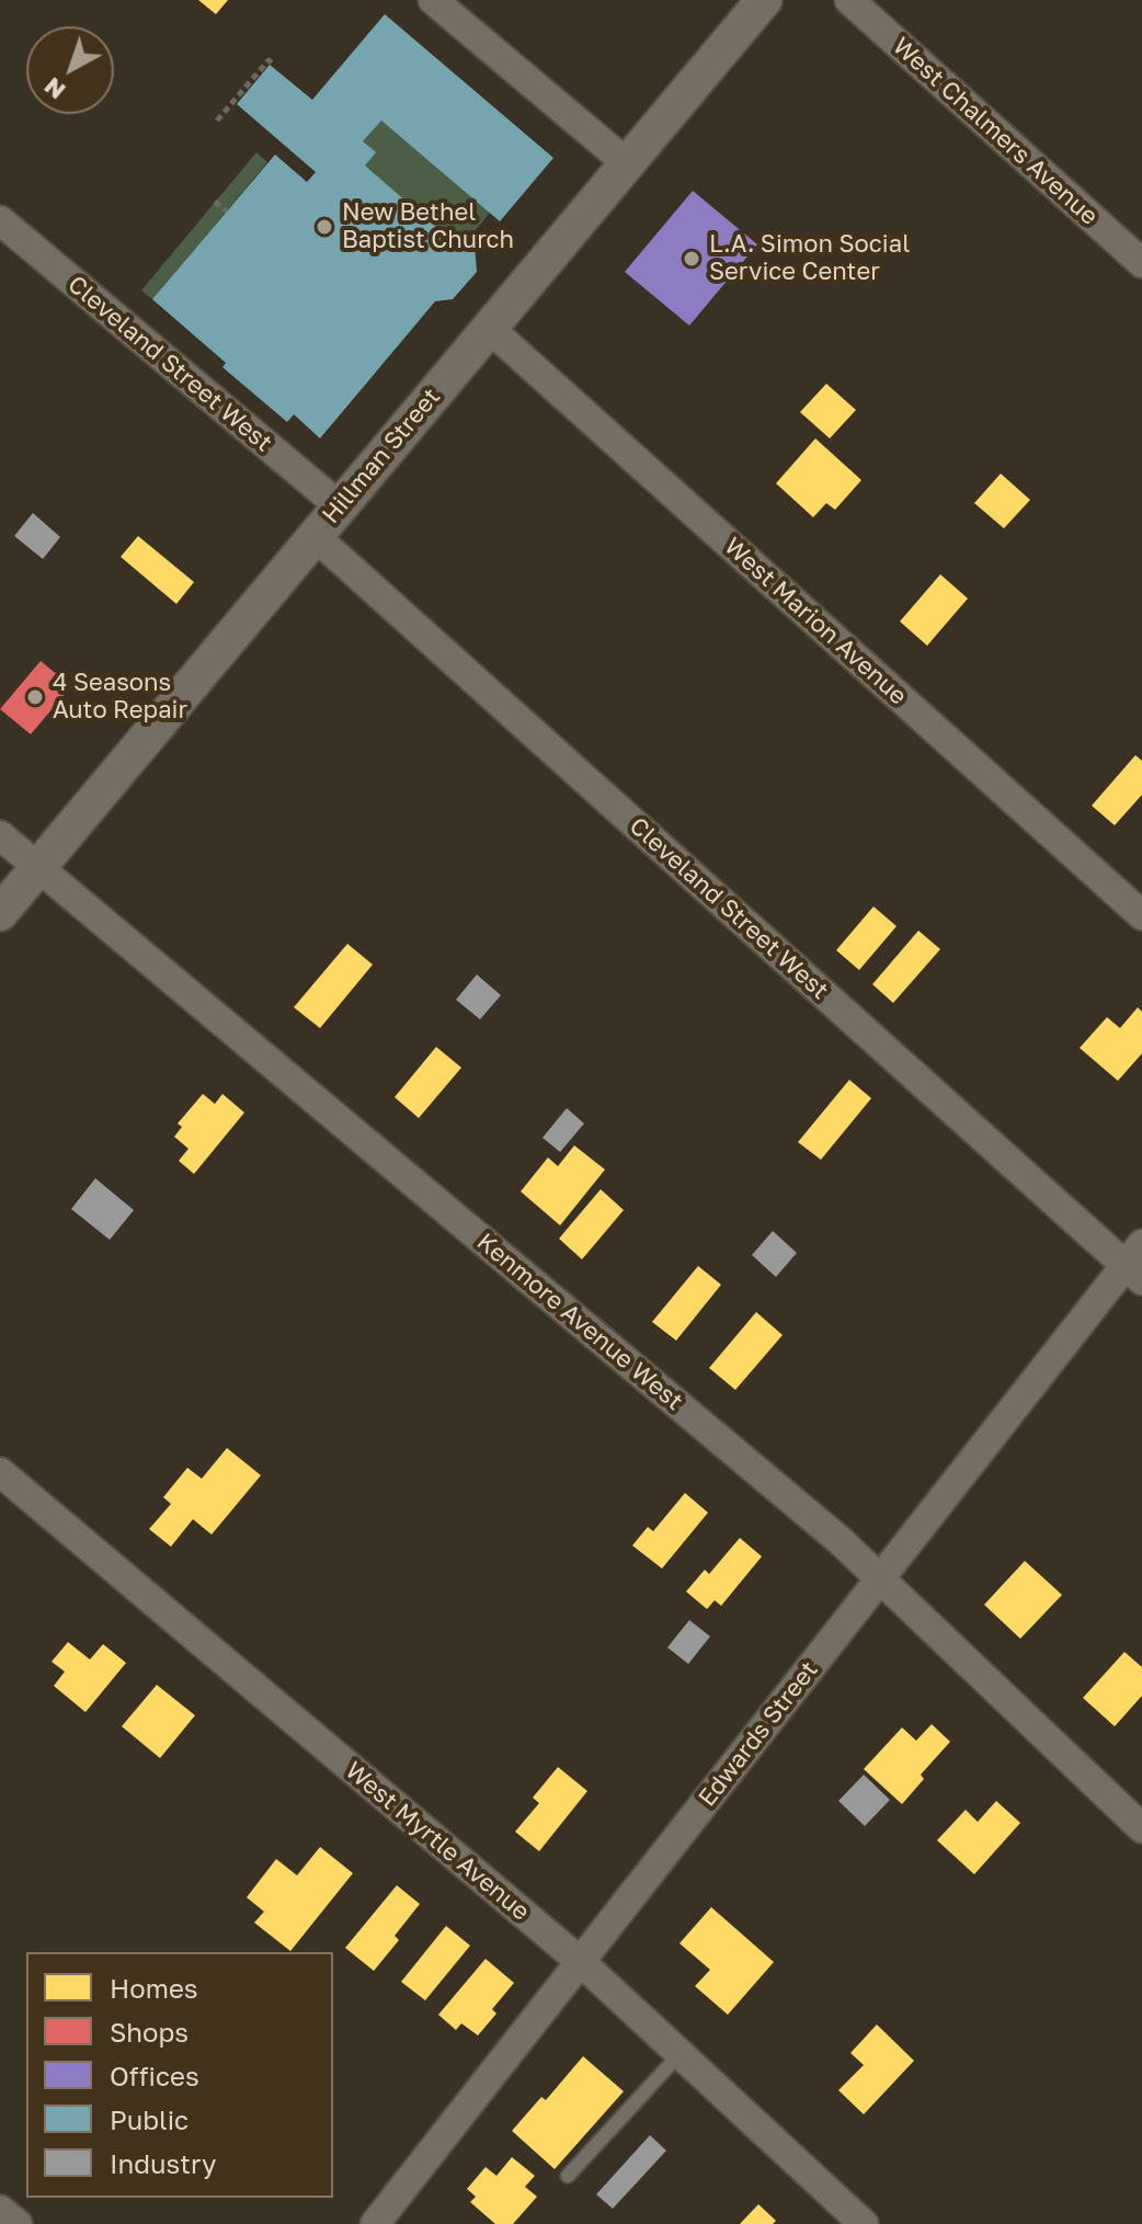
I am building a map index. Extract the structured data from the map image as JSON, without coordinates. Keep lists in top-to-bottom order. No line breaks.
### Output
{"streets":{"street":["West Chalmers Avenue","Cleveland Street West","Hillman Street","West Marion Avenue","Kenmore Avenue West","Edwards Street","West Myrtle Avenue"]},"crossings":[["Cleveland Street West","Hillman Street"],["Cleveland Street West","Edwards Street"],["Hillman Street","West Marion Avenue"],["Hillman Street","Kenmore Avenue West"],["Kenmore Avenue West","Edwards Street"],["Edwards Street","West Myrtle Avenue"]],"places":["New Bethel Baptist Church","L.A. Simon Social Service Center","4 Seasons Auto Repair"],"legend":["Homes","Shops","Offices","Public","Industry"],"north":"bottom left"}
